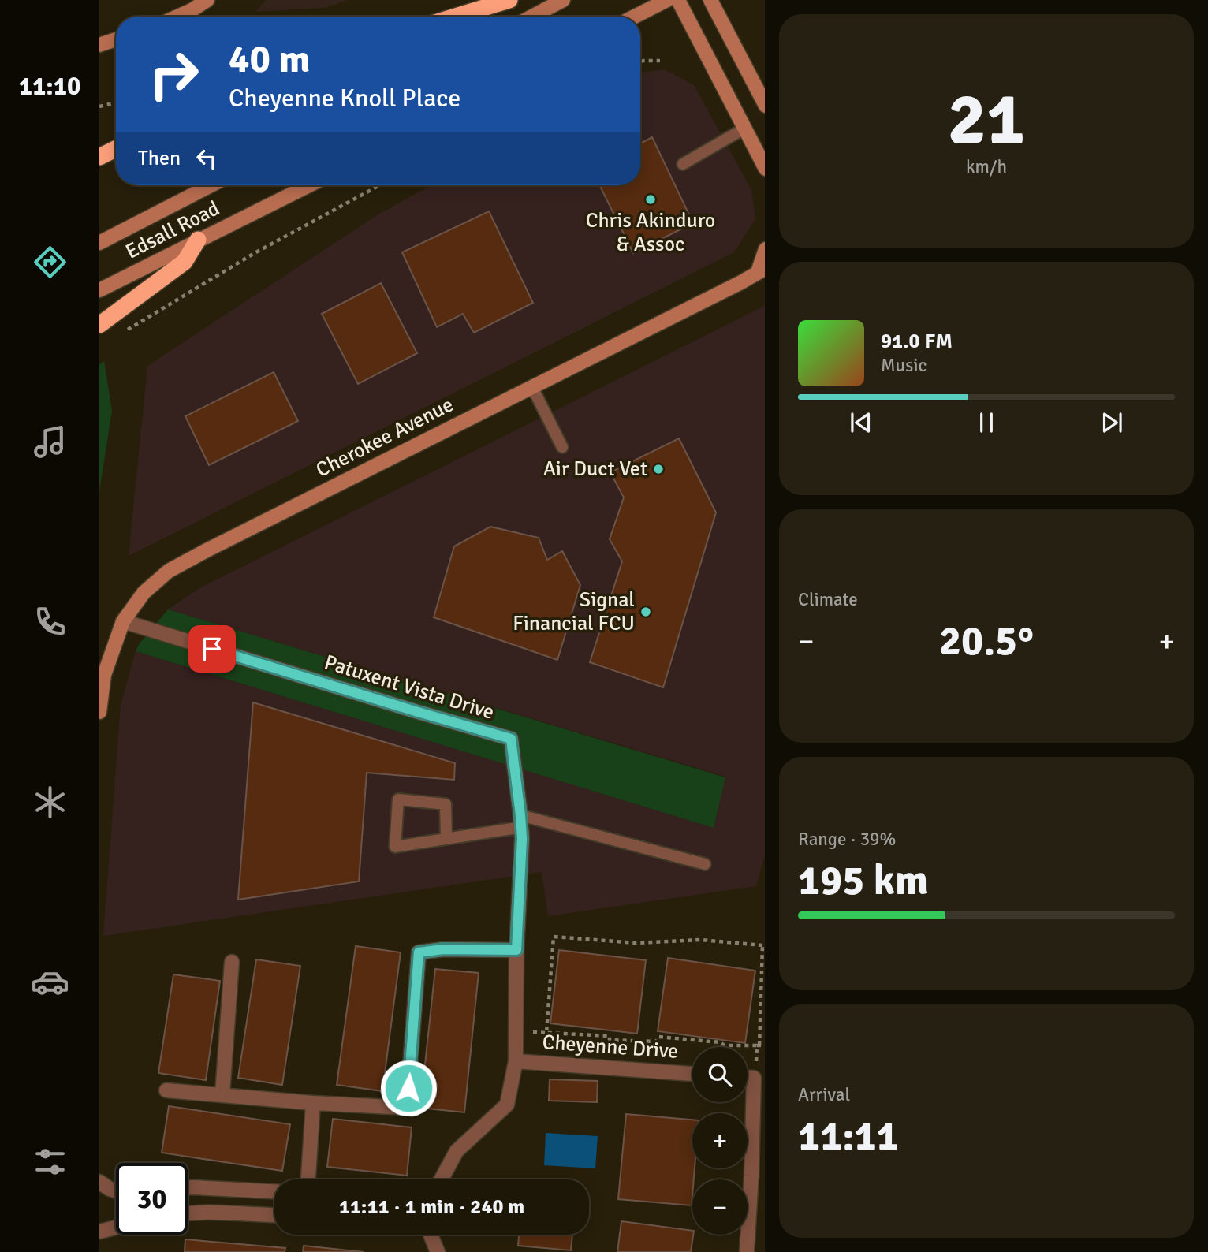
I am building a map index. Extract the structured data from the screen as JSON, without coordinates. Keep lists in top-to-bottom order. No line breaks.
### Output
{"streets":{"street":["Edsall Road","Cherokee Avenue","Patuxent Vista Drive","Cheyenne Drive"]},"crossings":[["Cherokee Avenue","Patuxent Vista Drive"],["Patuxent Vista Drive","Cheyenne Drive"]],"places":["Chris Akinduro & Assoc","Air Duct Vet","Signal Financial FCU"],"page":{"tabs":"11:10","tile":[["21","km/h"],"Climate",["Range · 39%","195 km"],["Arrival","11:11"]],"turn":["40 m","Cheyenne Knoll Place"],"then":"Then","song":["91.0 FM","Music"],"heat":["−","20.5°","+"],"map_buttons":["+","−"],"limit":"30","trip":"11:11 · 1 min · 240 m"}}
